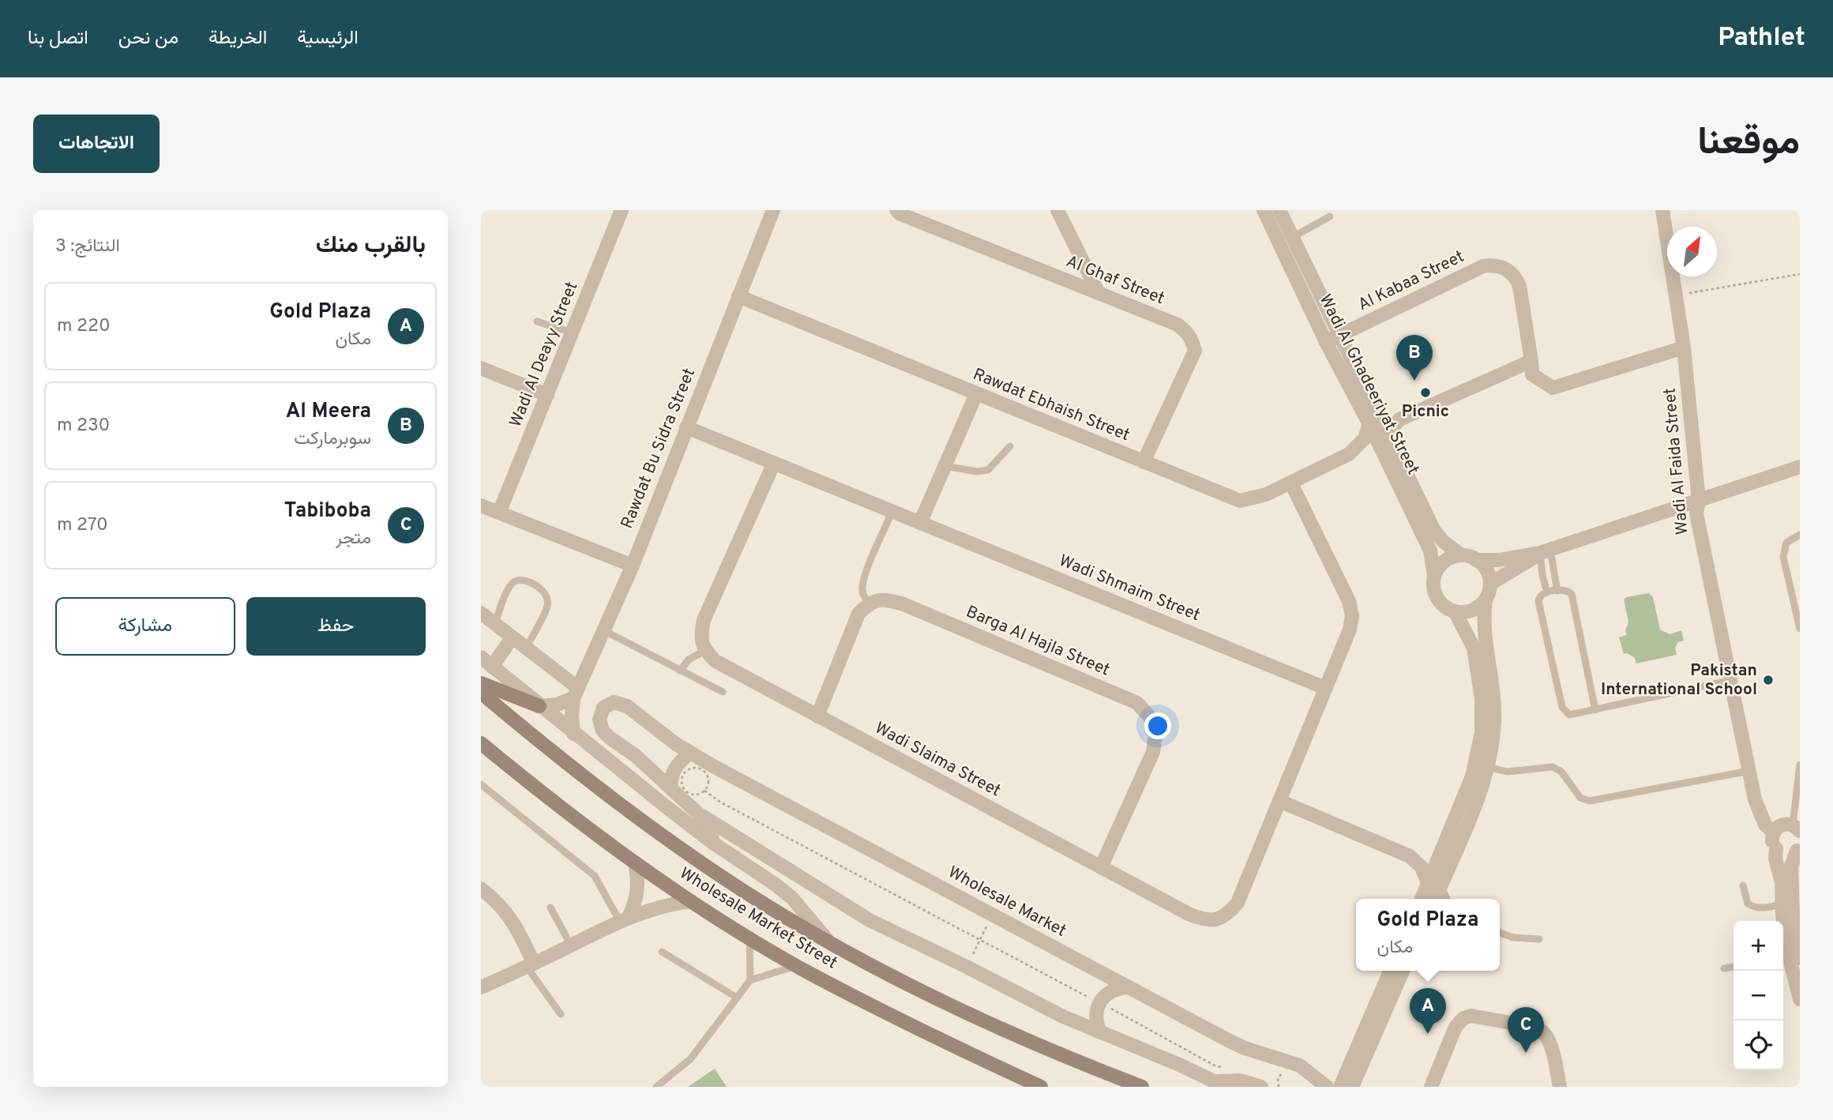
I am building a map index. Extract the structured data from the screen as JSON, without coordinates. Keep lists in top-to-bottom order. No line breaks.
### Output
{"streets":{"main road":["Wholesale Market Street"],"street":["Al Ghaf Street","Al Kabaa Street","Wadi Al Deayy Street","Wadi Al Ghadeeriyat Street","Rawdat Ebhaish Street","Rawdat Bu Sidra Street","Wadi Al Faida Street","Wadi Shmaim Street","Barga Al Hajla Street","Wadi Slaima Street","Wholesale Market"]},"crossings":[["Al Ghaf Street","Rawdat Ebhaish Street"],["Al Kabaa Street","Wadi Al Ghadeeriyat Street"],["Al Kabaa Street","Wadi Al Faida Street"],["Wadi Al Ghadeeriyat Street","Rawdat Ebhaish Street"],["Rawdat Ebhaish Street","Rawdat Bu Sidra Street"],["Rawdat Ebhaish Street","Wadi Slaima Street"],["Rawdat Bu Sidra Street","Wadi Shmaim Street"],["Rawdat Bu Sidra Street","Wholesale Market Street"],["Wadi Shmaim Street","Wadi Slaima Street"],["Barga Al Hajla Street","Wadi Slaima Street"],["Wholesale Market","Wholesale Market Street"]],"places":["Picnic","Pakistan International School"],"north":"top right","page":{"header":"Pathlet","nav":["الرئيسية","الخريطة","من نحن","اتصل بنا"],"title":"موقعنا","buttons":["الاتجاهات",["حفظ","مشاركة"]],"heading":["بالقرب منك","النتائج: 3"],"list":[{"mark":"A","name":"Gold Plaza","note":"مكان","value":"220 m"},{"mark":"B","name":"Al Meera","note":"سوبرماركت","value":"230 m"},{"mark":"C","name":"Tabiboba","note":"متجر","value":"270 m"}],"pins":["B","A","C"],"popup":["Gold Plaza","مكان"],"map_buttons":["+","−"]}}
